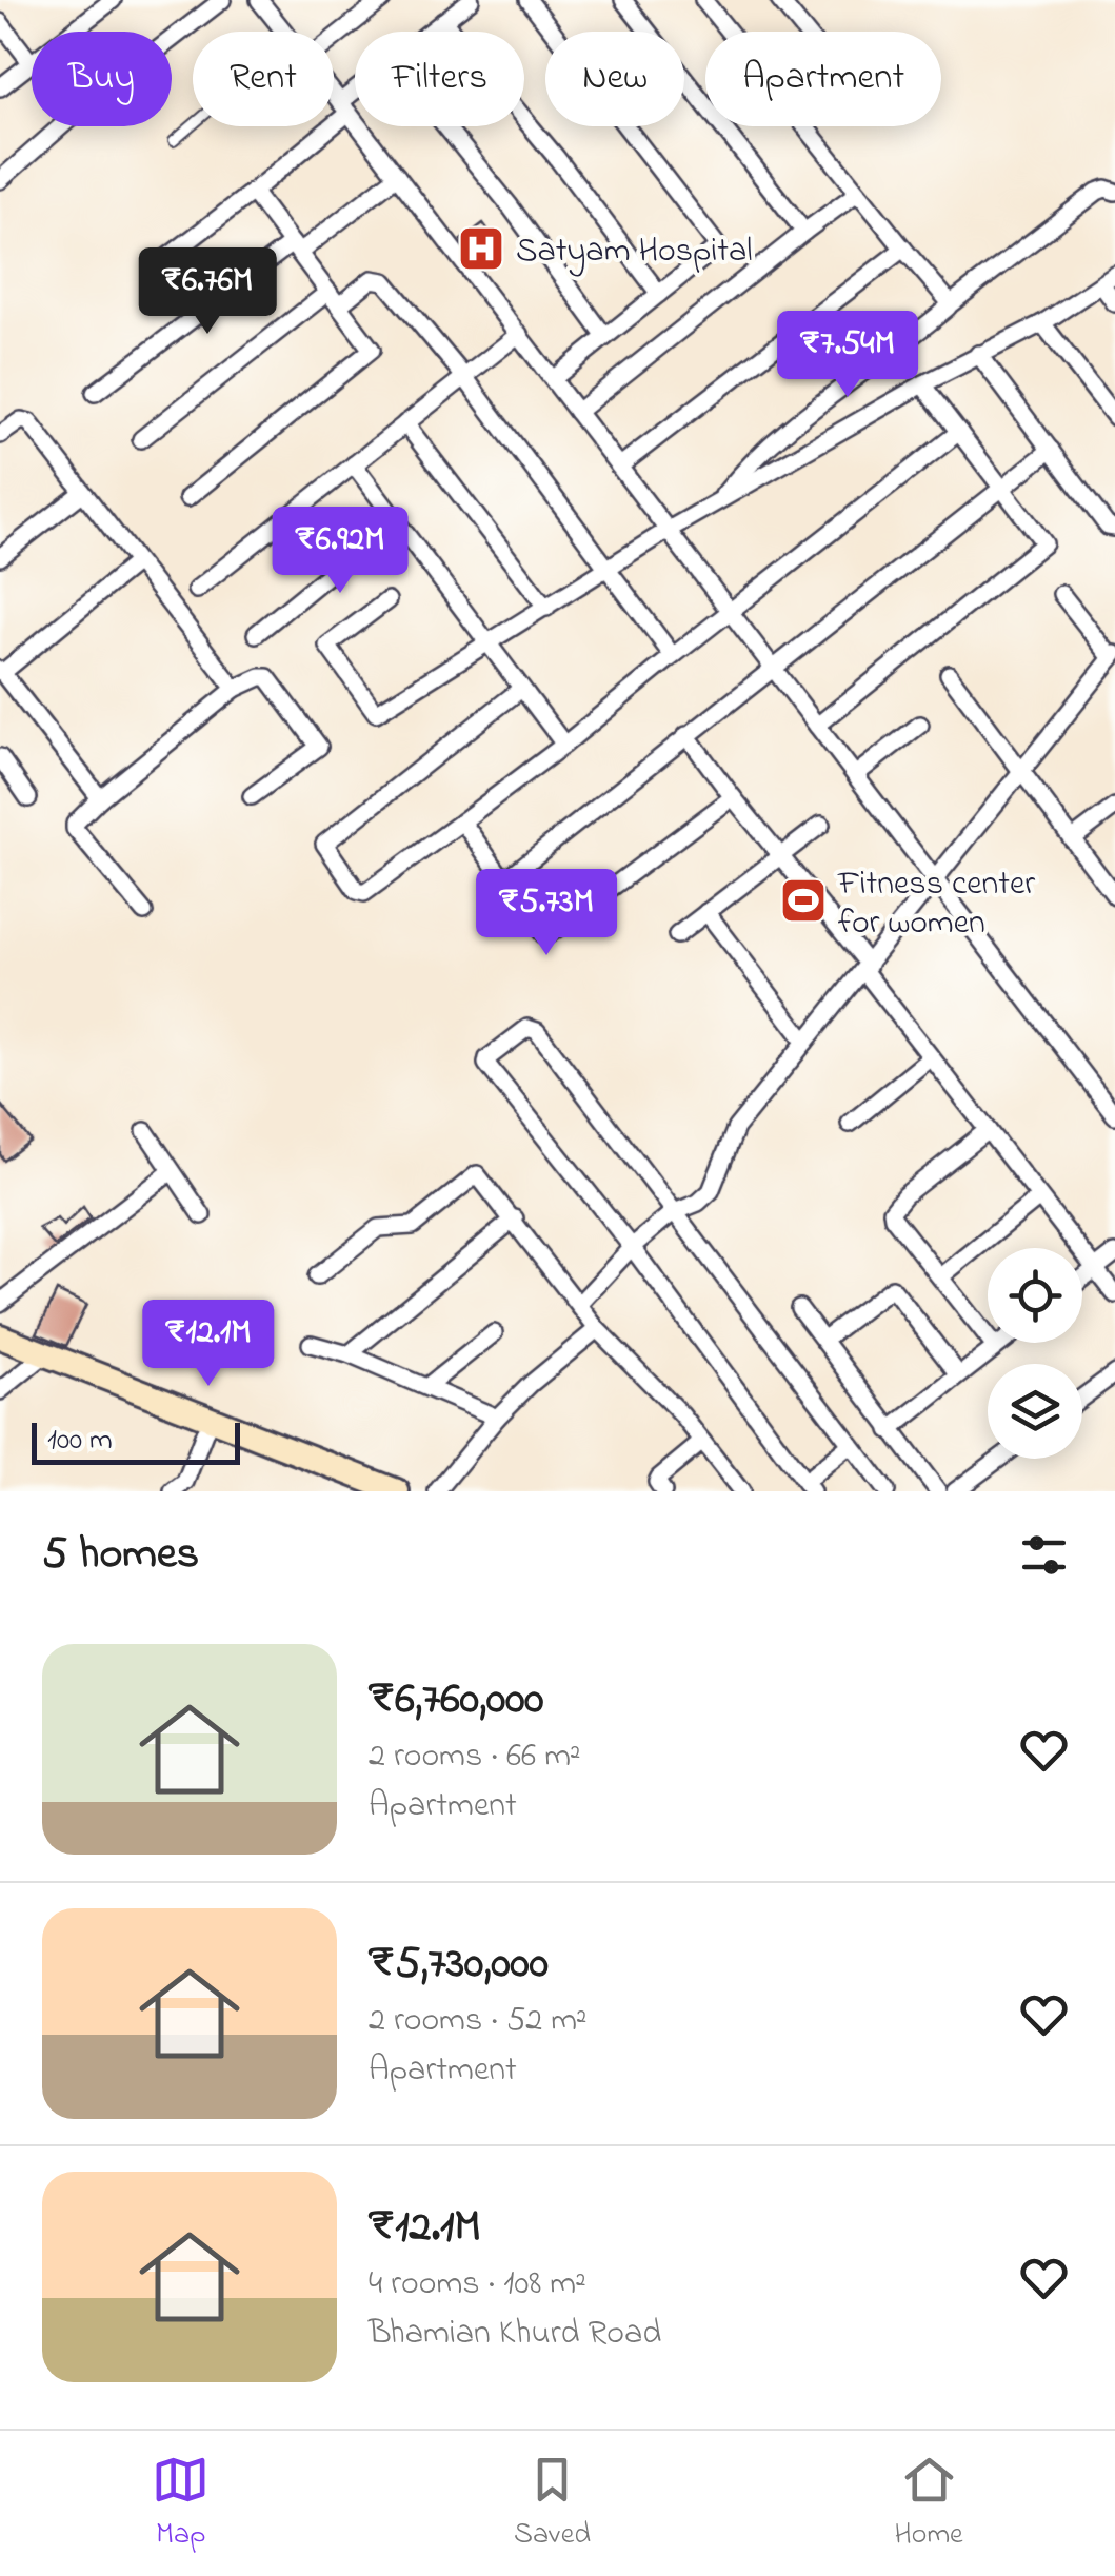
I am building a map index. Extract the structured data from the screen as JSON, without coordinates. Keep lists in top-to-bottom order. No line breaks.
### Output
{"places":{"hospital":["Satyam Hospital"],"sports":["Fitness center for women"]},"scale_bar":"100 m","page":{"chip":["Buy","Rent","Filters","New","Apartment"],"price":["₹6.76M","₹7.54M","₹6.92M","₹5.73M","₹12.1M"],"scale":"100 m","heading":"5 homes","list":[{"name":"₹6,760,000","note":"2 rooms · 66 m² · Apartment"},{"name":"₹5,730,000","note":"2 rooms · 52 m² · Apartment"},{"name":"₹12.1M","note":"4 rooms · 108 m² · Bhamian Khurd Road"}],"tabs":["Map","Saved","Home"]}}
